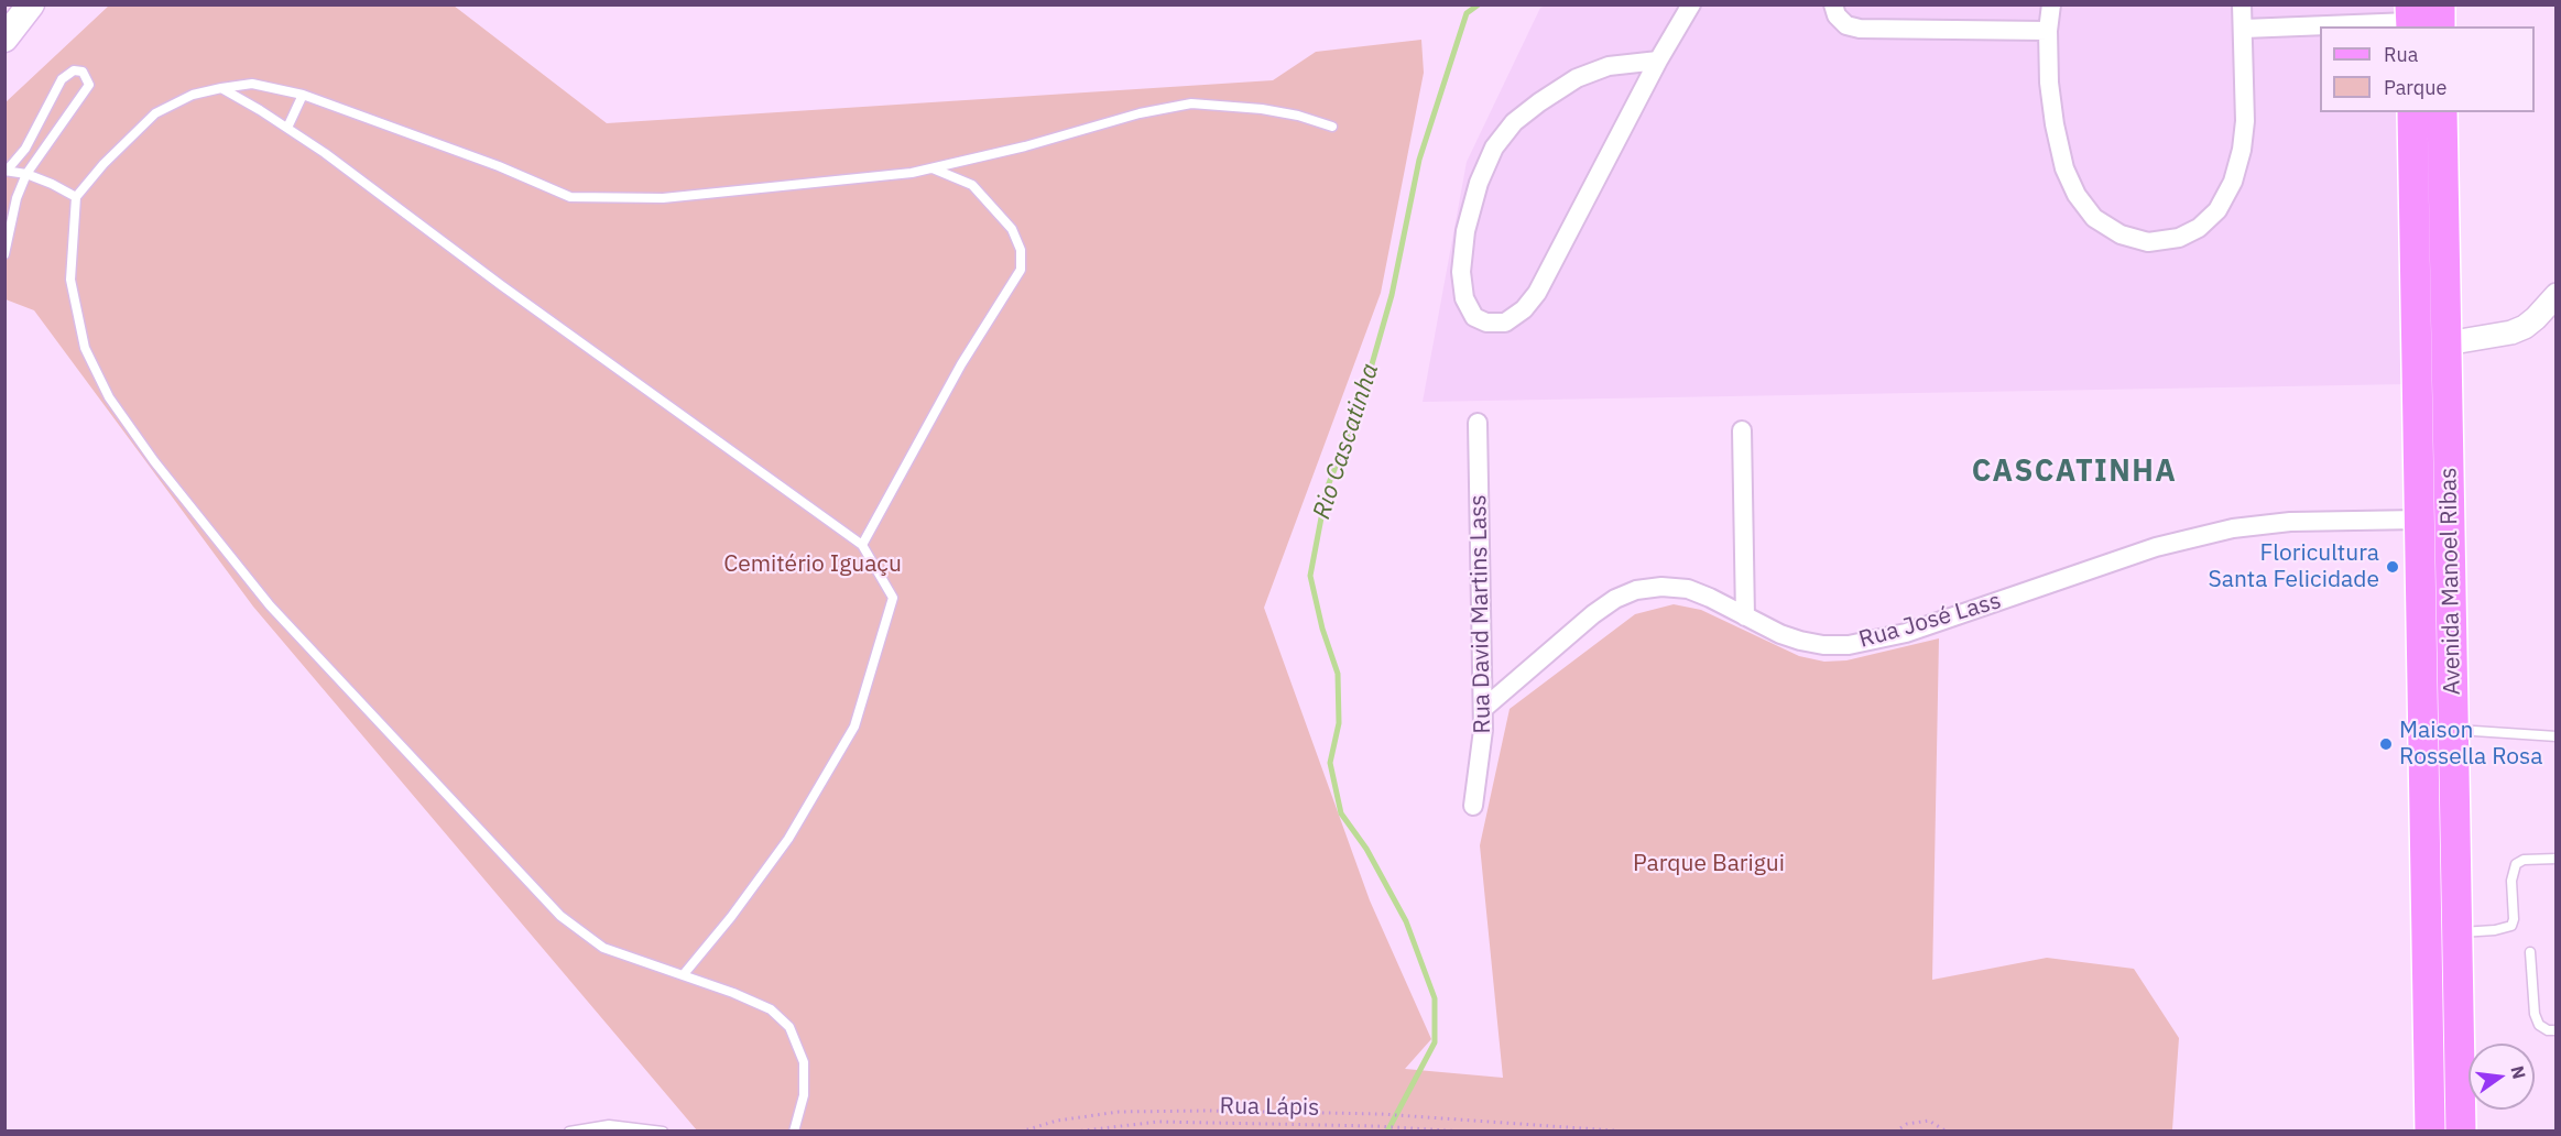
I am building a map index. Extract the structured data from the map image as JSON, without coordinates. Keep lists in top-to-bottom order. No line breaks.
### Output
{"streets":{"main road":["Avenida Manoel Ribas"],"street":["Rua David Martins Lass","Rua José Lass"],"path":["Rua Lápis"]},"crossings":[["Avenida Manoel Ribas","Rua José Lass"],["Rua David Martins Lass","Rua José Lass"]],"districts":["CASCATINHA"],"water":["Rio Cascatinha"],"parks":["Cemitério Iguaçu","Parque Barigui"],"places":["Floricultura Santa Felicidade","Maison Rossella Rosa"],"legend":["Rua","Parque"],"north":"right"}
